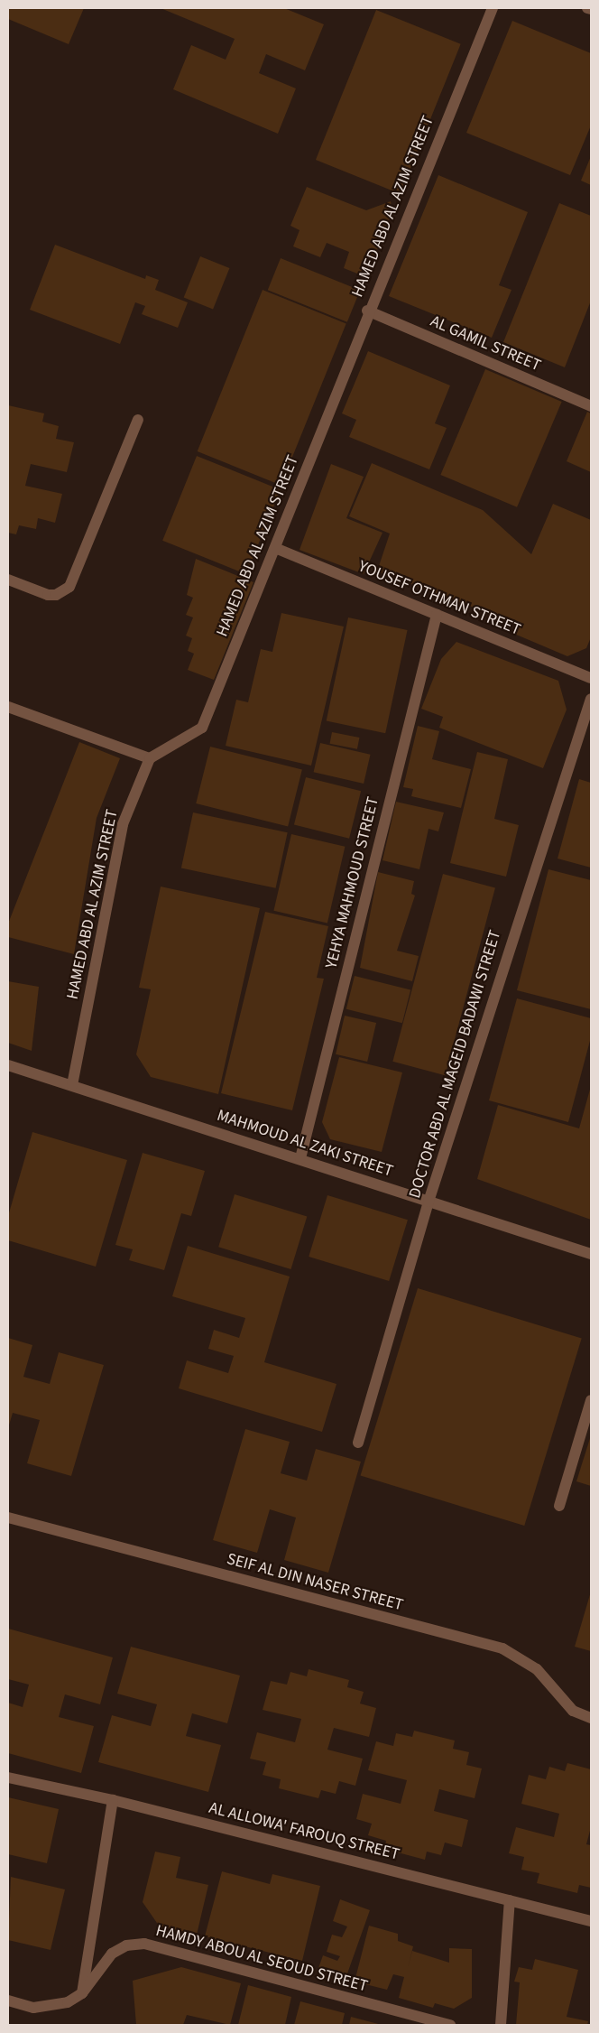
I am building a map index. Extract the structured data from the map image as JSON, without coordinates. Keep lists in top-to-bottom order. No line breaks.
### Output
{"streets":{"street":["HAMED ABD AL AZIM STREET","AL GAMIL STREET","YOUSEF OTHMAN STREET","YEHYA MAHMOUD STREET","DOCTOR ABD AL MAGEID BADAWI STREET","MAHMOUD AL ZAKI STREET","SEIF AL DIN NASER STREET","AL ALLOWA' FAROUQ STREET","HAMDY ABOU AL SEOUD STREET"]},"crossings":[["HAMED ABD AL AZIM STREET","AL GAMIL STREET"],["HAMED ABD AL AZIM STREET","YOUSEF OTHMAN STREET"],["HAMED ABD AL AZIM STREET","MAHMOUD AL ZAKI STREET"],["YOUSEF OTHMAN STREET","YEHYA MAHMOUD STREET"],["YEHYA MAHMOUD STREET","MAHMOUD AL ZAKI STREET"],["DOCTOR ABD AL MAGEID BADAWI STREET","MAHMOUD AL ZAKI STREET"]]}
